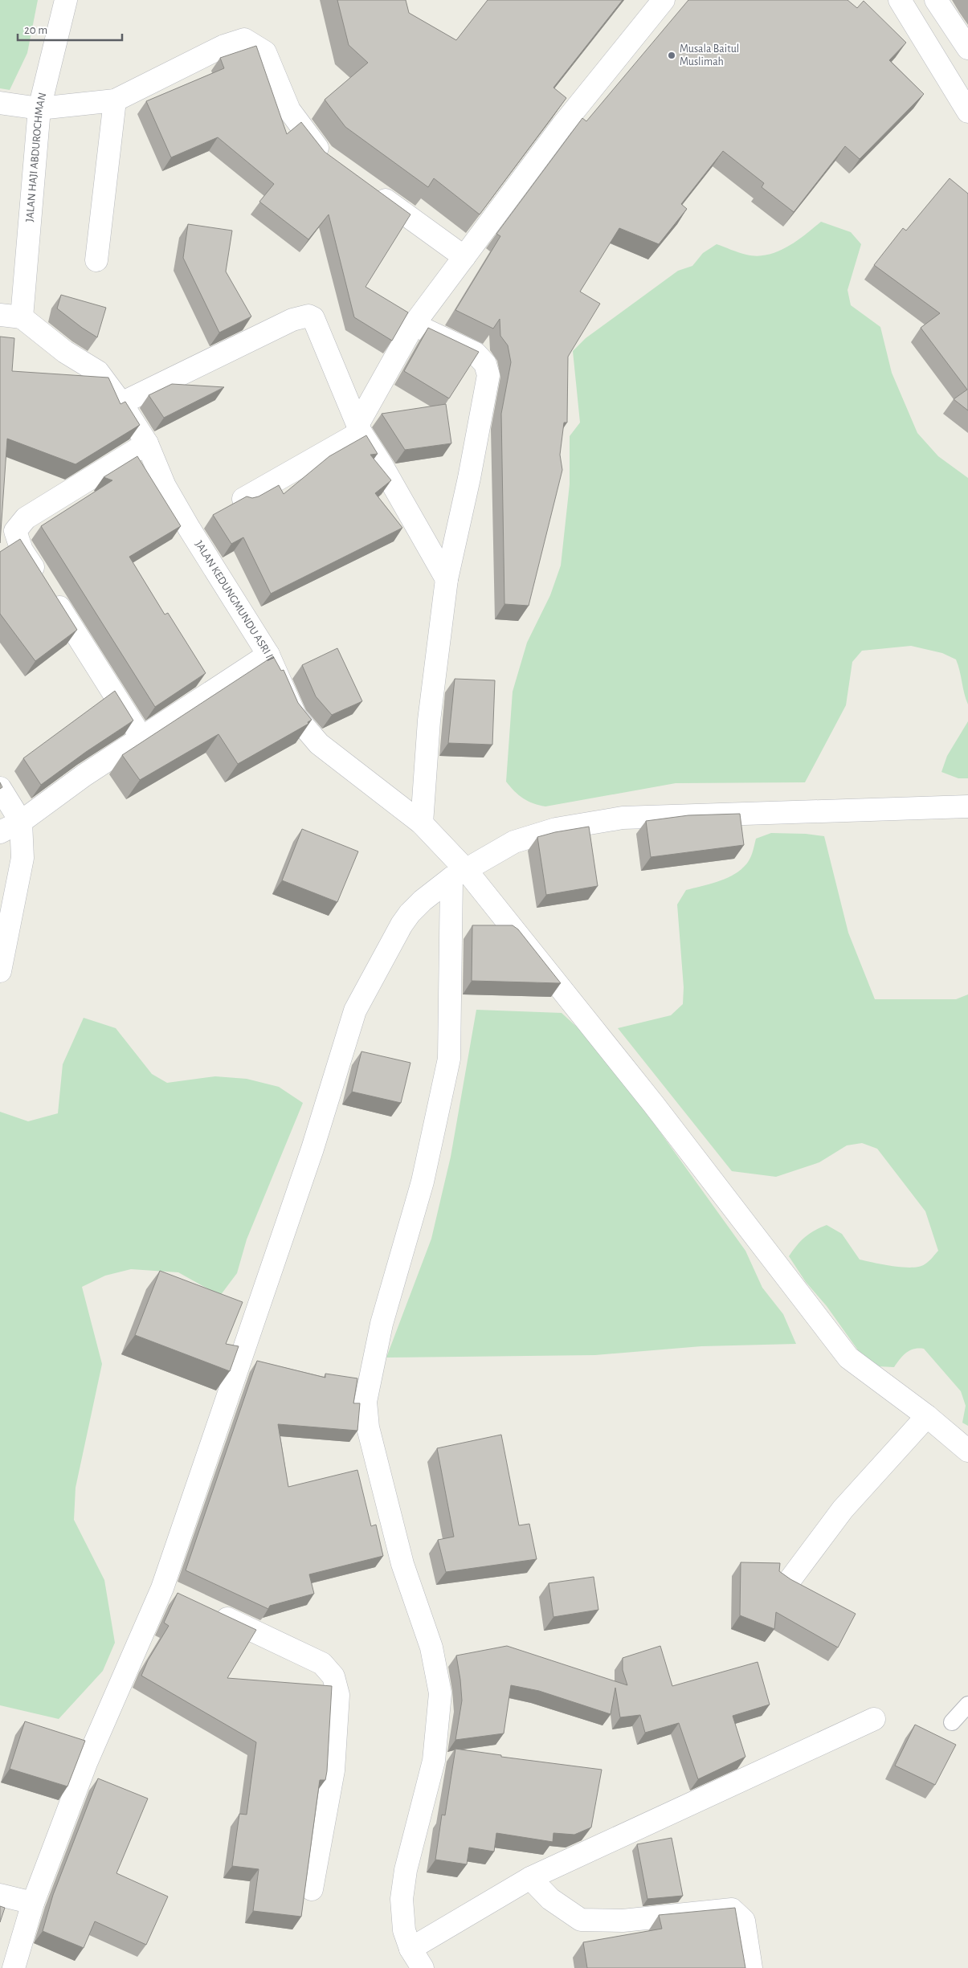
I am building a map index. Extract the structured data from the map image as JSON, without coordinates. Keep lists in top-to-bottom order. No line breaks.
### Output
{"streets":{"street":["JALAN HAJI ABDUROCHMAN","JALAN KEDUNGMUNDU ASRI II"]},"crossings":[["JALAN HAJI ABDUROCHMAN","JALAN KEDUNGMUNDU ASRI II"]],"places":["Musala Baitul Muslimah"],"scale_bar":"20 m"}
